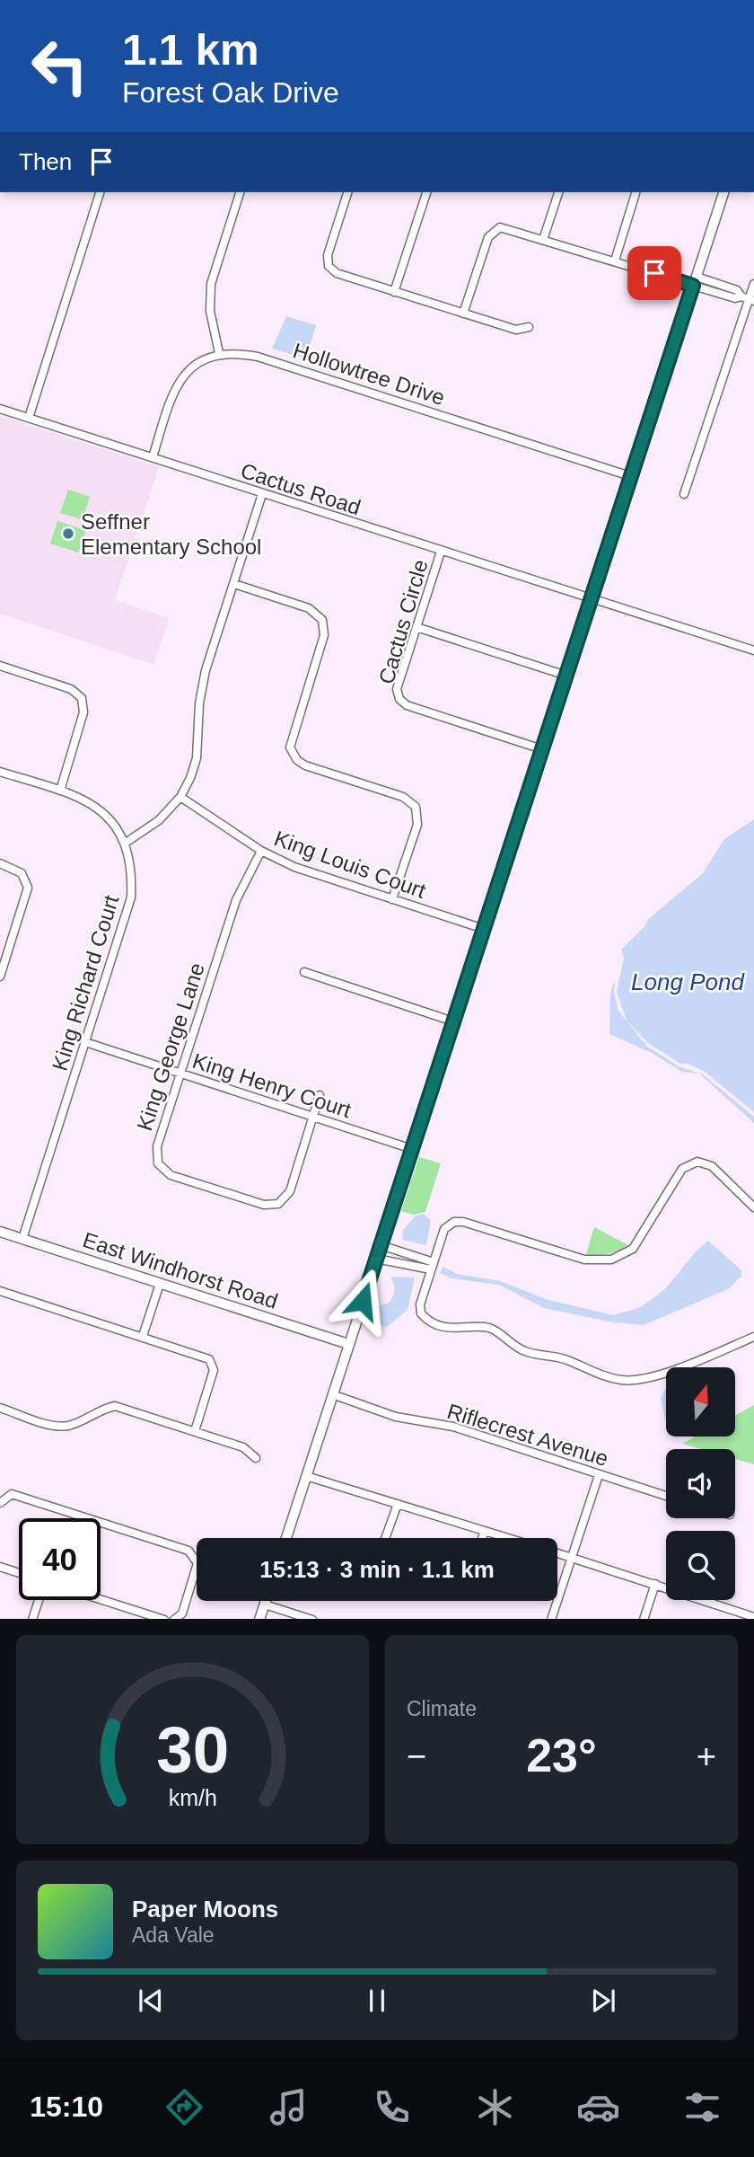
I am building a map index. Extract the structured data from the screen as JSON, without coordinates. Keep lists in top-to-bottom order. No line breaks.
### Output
{"streets":{"street":["Hollowtree Drive","Cactus Road","Cactus Circle","King Louis Court","King Richard Court","King George Lane","King Henry Court","East Windhorst Road","Riflecrest Avenue"]},"crossings":[["Cactus Road","Cactus Circle"],["King Louis Court","King George Lane"],["King Richard Court","King Henry Court"],["King Richard Court","East Windhorst Road"],["King George Lane","King Henry Court"]],"water":["Long Pond"],"places":["Seffner Elementary School"],"north":"top","page":{"turn":["1.1 km","Forest Oak Drive"],"then":"Then","limit":"40","trip":"15:13 · 3 min · 1.1 km","tile":"Climate","heat":["−","23°","+"],"song":["Paper Moons","Ada Vale"],"tabs":"15:10","gauge":["30","km/h"]}}
